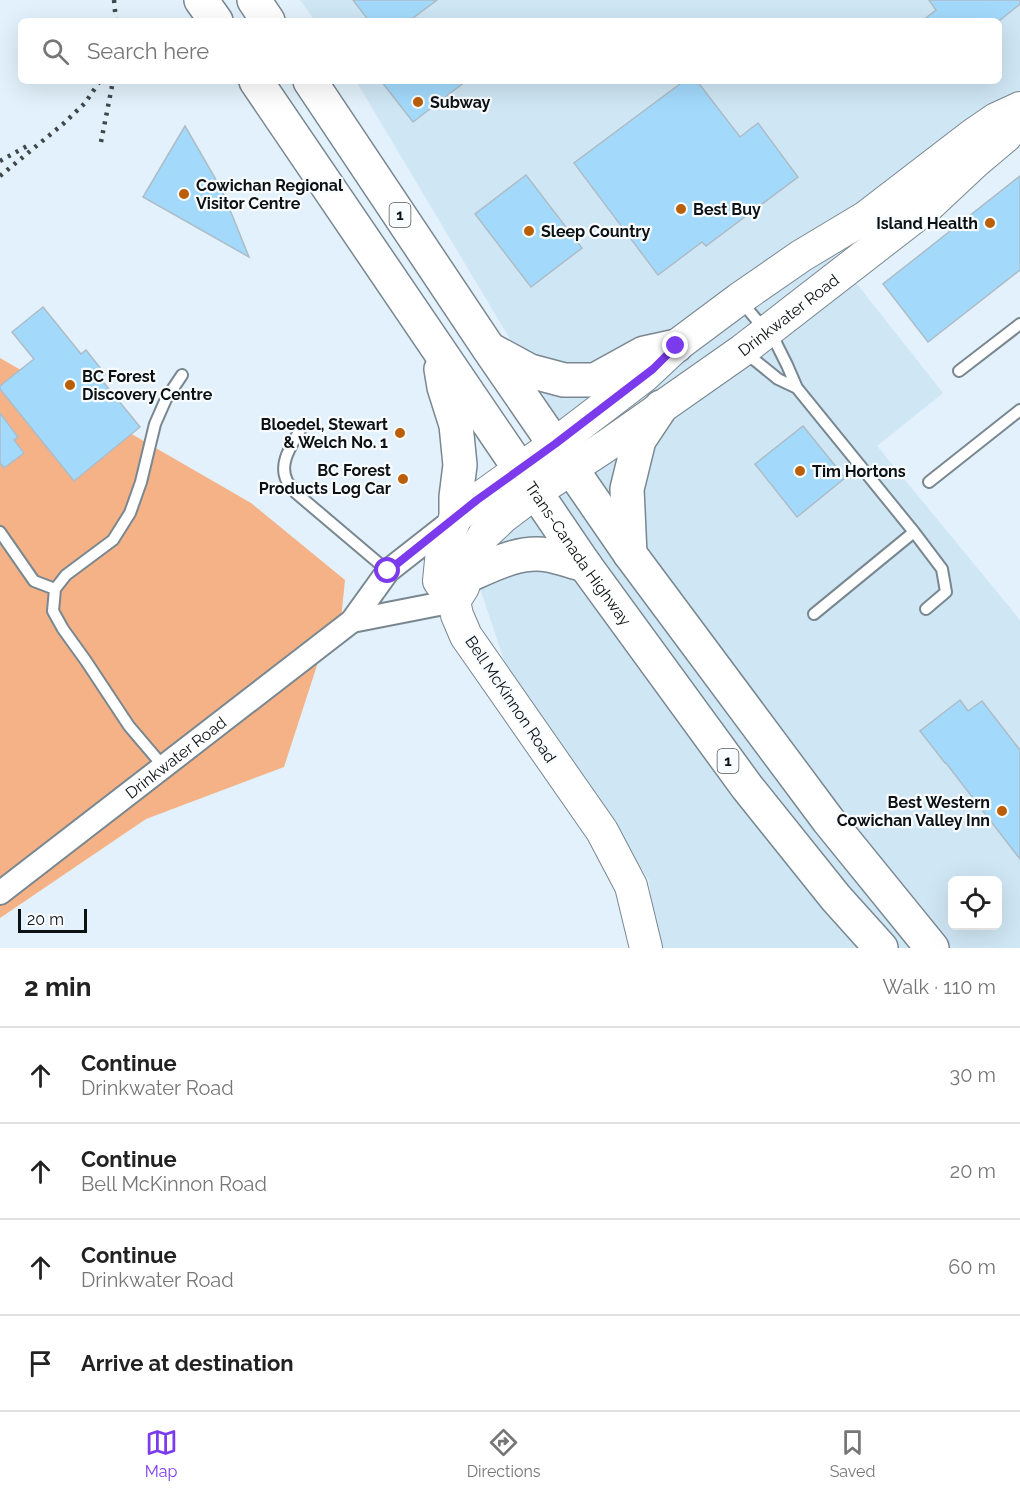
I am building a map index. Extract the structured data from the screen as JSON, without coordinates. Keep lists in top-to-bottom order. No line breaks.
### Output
{"streets":{"highway":["1","Trans-Canada Highway"],"street":["Drinkwater Road","Bell McKinnon Road"]},"crossings":[["1","Drinkwater Road"],["Drinkwater Road","Trans-Canada Highway"],["Drinkwater Road","Bell McKinnon Road"],["Trans-Canada Highway","Bell McKinnon Road"]],"places":["Subway","Cowichan Regional Visitor Centre","Best Buy","Island Health","Sleep Country","BC Forest Discovery Centre","Bloedel, Stewart & Welch No. 1","Tim Hortons","BC Forest Products Log Car","Best Western Cowichan Valley Inn"],"scale_bar":"20 m","page":{"search":"Search here","scale":"20 m","heading":["2 min","Walk · 110 m"],"list":[["Continue","Drinkwater Road","30 m"],["Continue","Bell McKinnon Road","20 m"],["Continue","Drinkwater Road","60 m"],"Arrive at destination"],"nav":["Map","Directions","Saved"]}}
